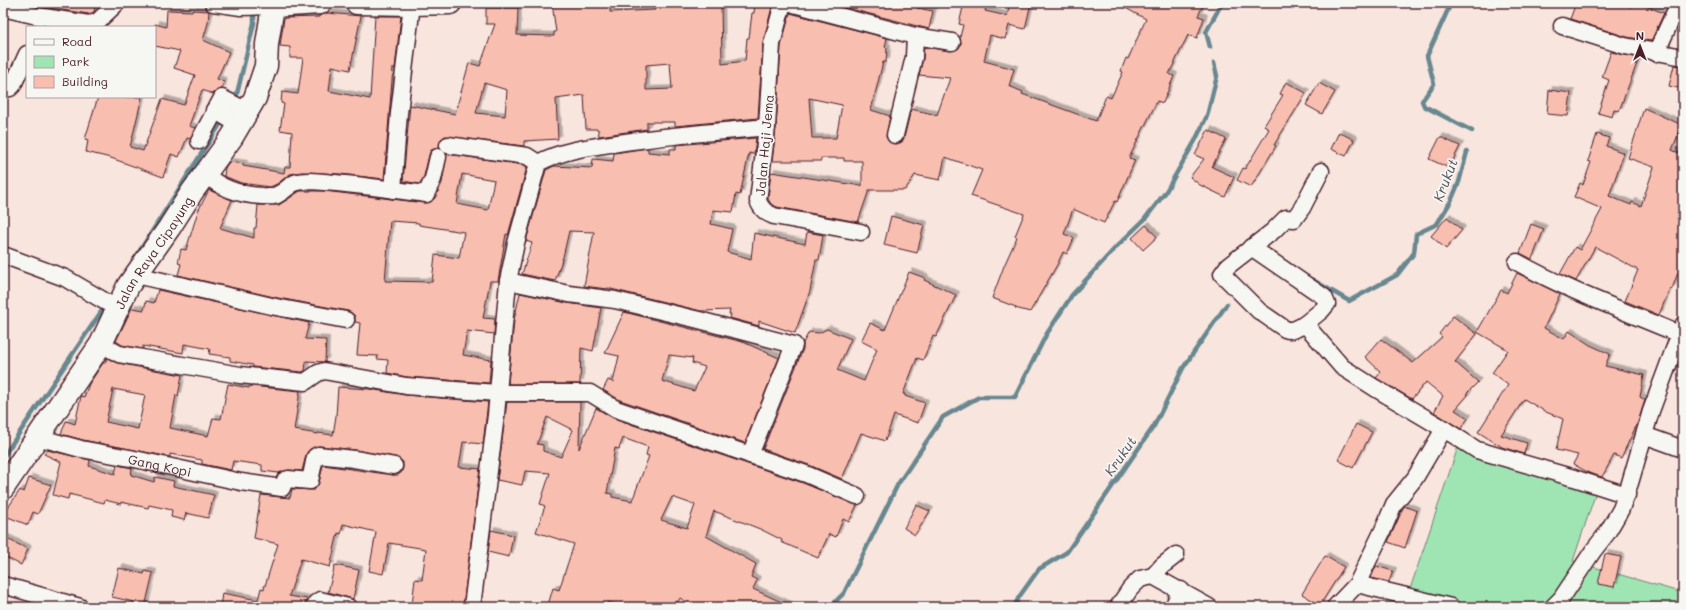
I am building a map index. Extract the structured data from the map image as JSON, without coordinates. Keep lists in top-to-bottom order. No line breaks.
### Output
{"streets":{"main road":["Jalan Raya Cipayung"],"street":["Jalan Haji Jema","Gang Kopi"]},"crossings":[["Jalan Raya Cipayung","Gang Kopi"]],"water":["Krukut"],"legend":["Road","Park","Building"],"north":"top"}
